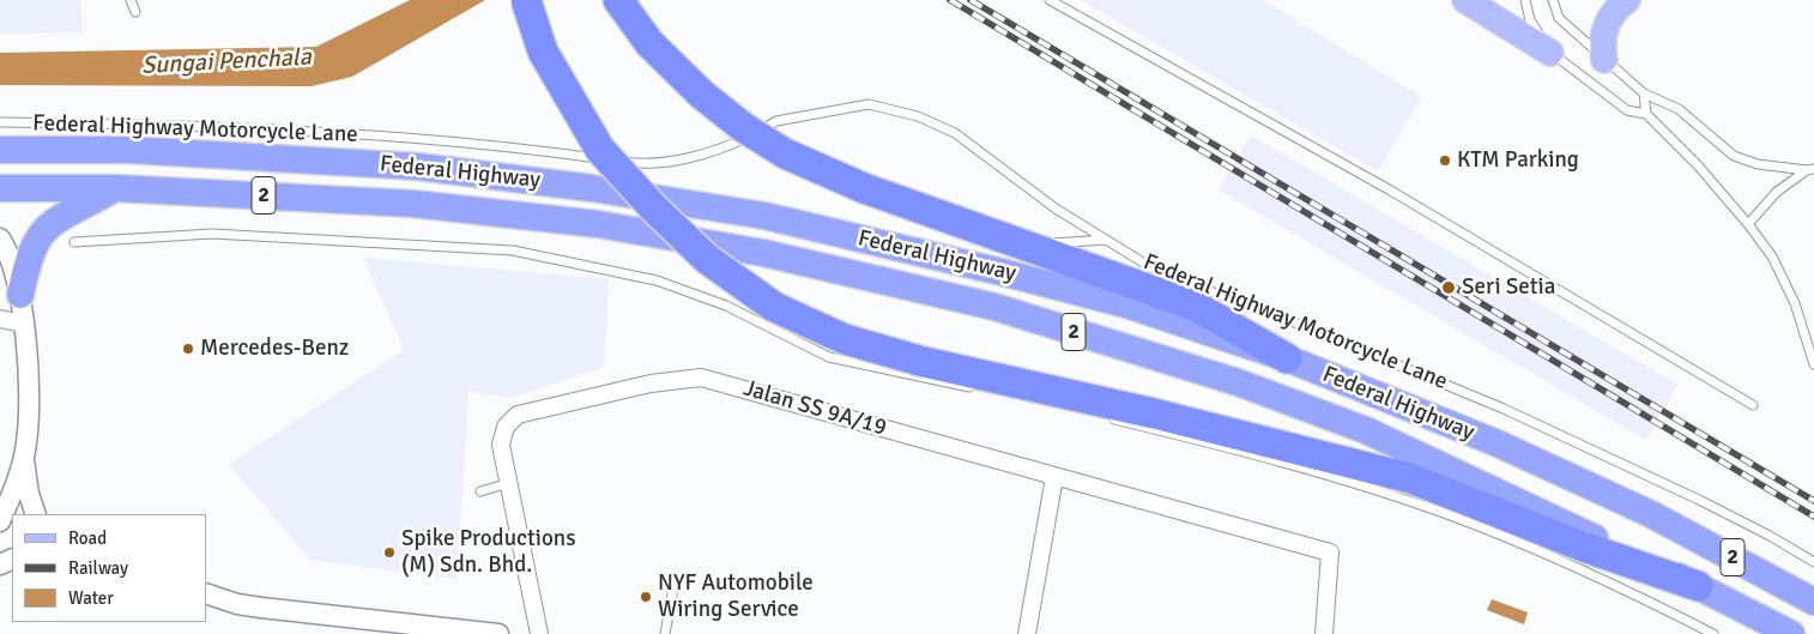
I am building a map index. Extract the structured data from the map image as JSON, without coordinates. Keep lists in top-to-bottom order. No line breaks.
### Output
{"streets":{"highway":["Federal Highway","2"],"street":["Jalan SS 9A/19"],"lane":["Federal Highway Motorcycle Lane"]},"water":["Sungai Penchala"],"places":["KTM Parking","Seri Setia","Mercedes-Benz","Spike Productions (M) Sdn. Bhd.","NYF Automobile Wiring Service"],"legend":["Road","Railway","Water"]}
